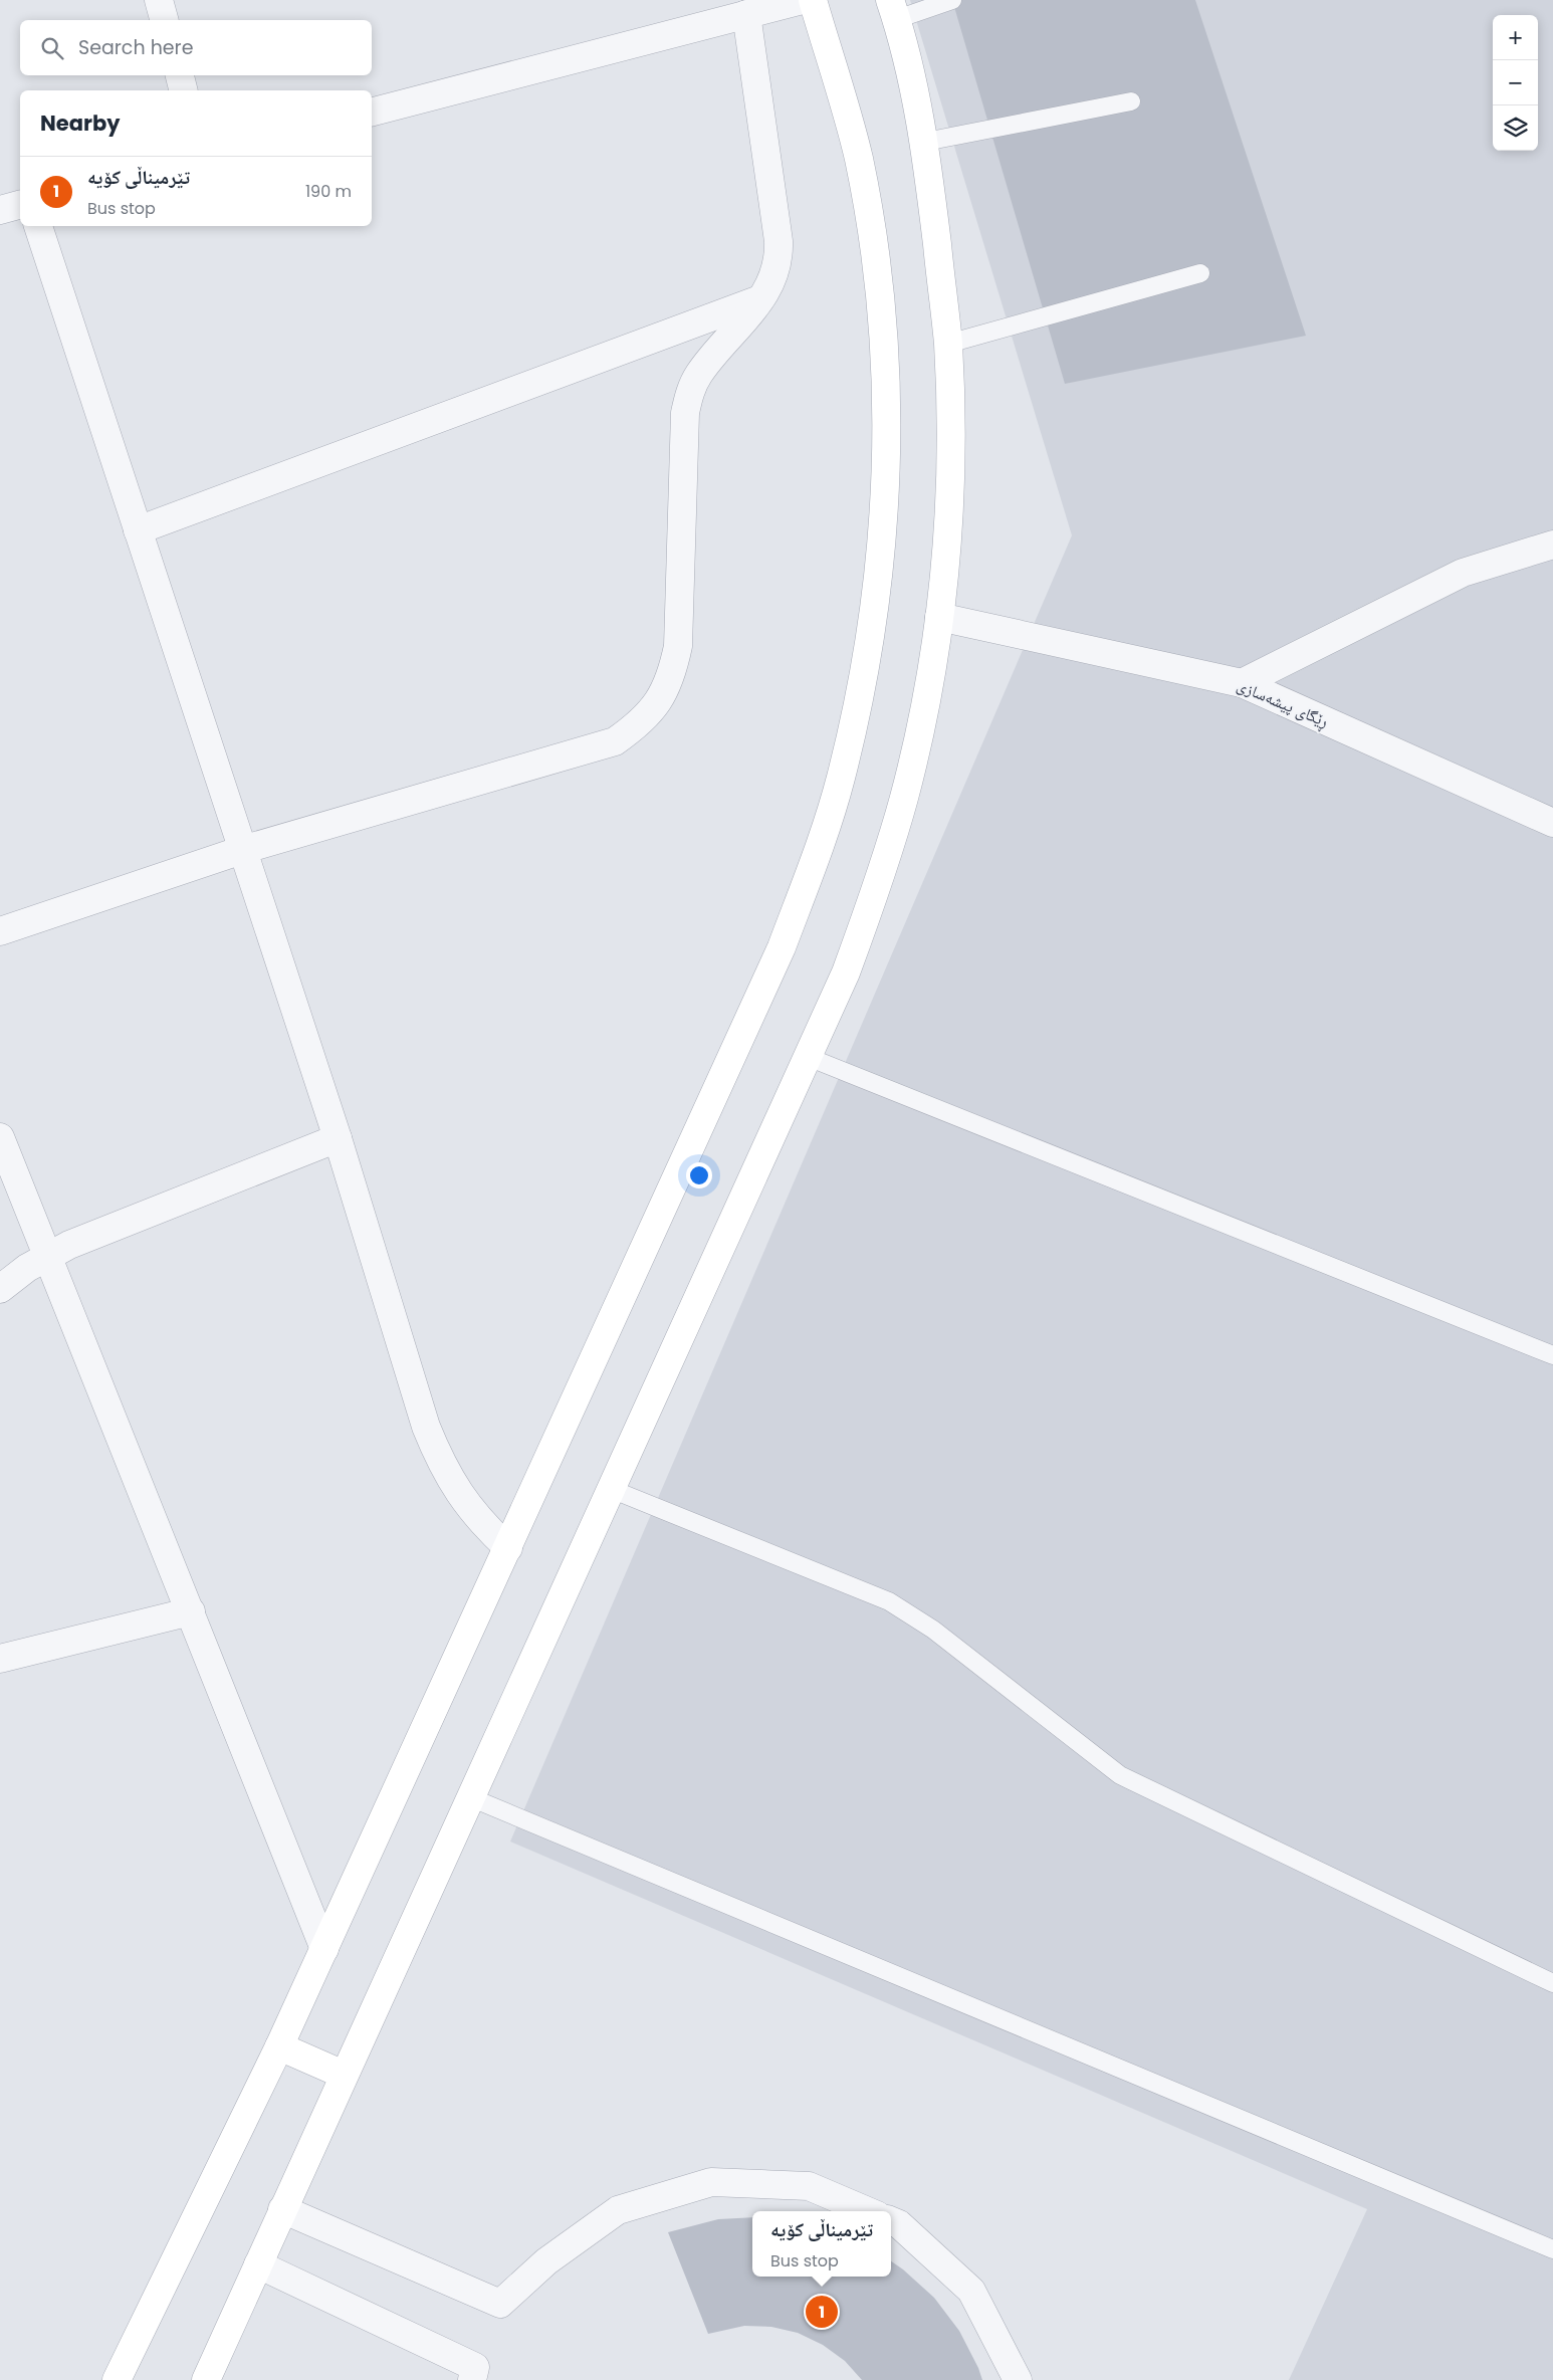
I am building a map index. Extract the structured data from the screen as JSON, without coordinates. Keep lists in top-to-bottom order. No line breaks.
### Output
{"streets":{"street":["ڕێگای پیشەسازی"]},"page":{"map_buttons":["+","−"],"search":"Search here","heading":"Nearby","list":[{"mark":"1","name":"تێرمیناڵی کۆیە","note":"Bus stop","value":"190 m"}],"popup":["تێرمیناڵی کۆیە","Bus stop"],"pins":"1"}}
